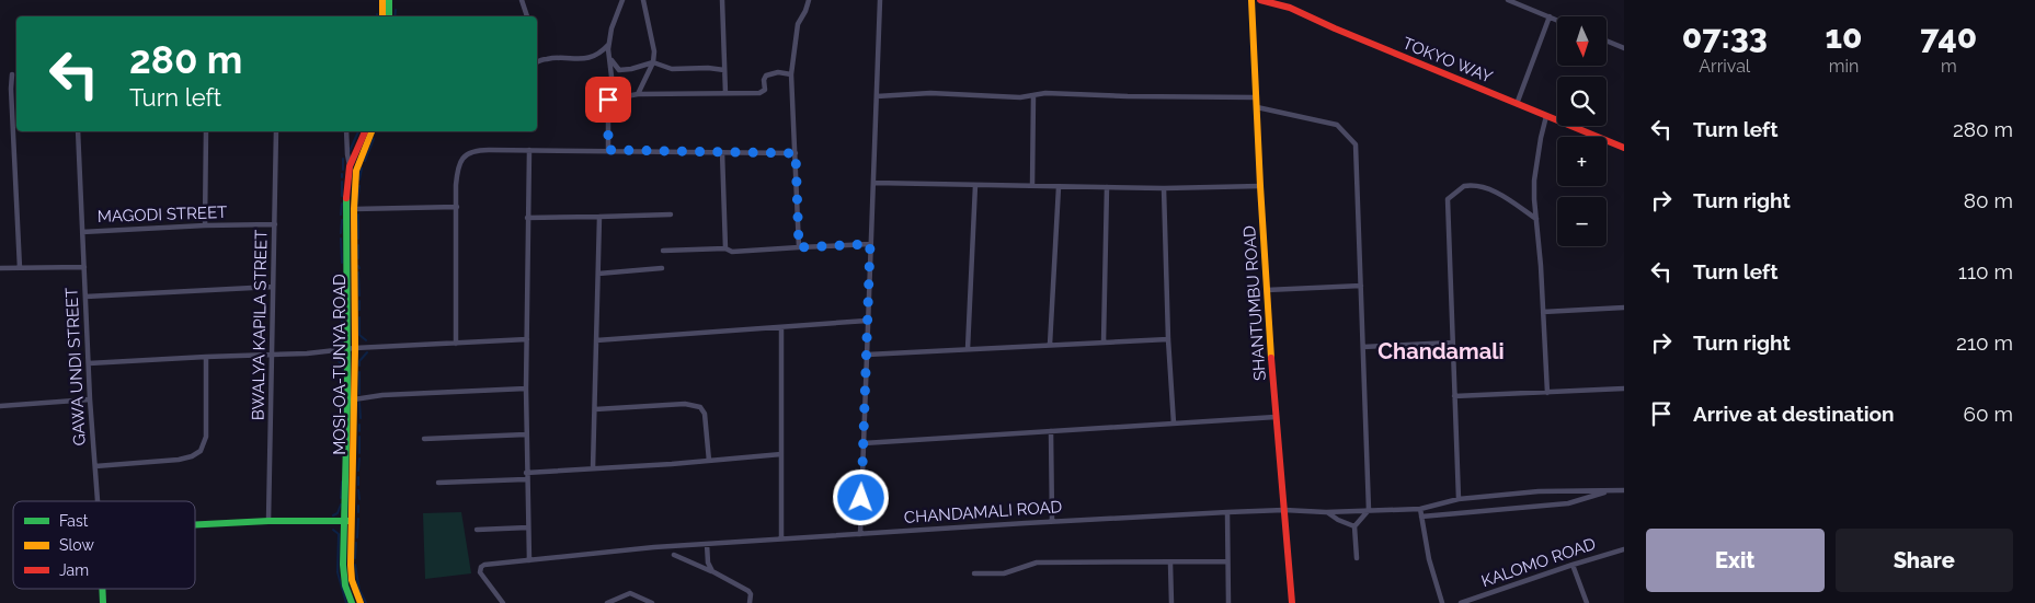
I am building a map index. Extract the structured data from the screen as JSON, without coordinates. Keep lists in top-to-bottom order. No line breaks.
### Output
{"streets":{"main road":["TOKYO WAY","SHANTUMBU ROAD","MOSI-OA-TUNYA ROAD","GAWA UNDI STREET"],"street":["MAGODI STREET","BWALYA KAPILA STREET","CHANDAMALI ROAD","KALOMO ROAD"]},"crossings":[["MAGODI STREET","BWALYA KAPILA STREET"],["MAGODI STREET","GAWA UNDI STREET"],["SHANTUMBU ROAD","CHANDAMALI ROAD"]],"districts":["Chandamali"],"legend":["Fast","Slow","Jam"],"north":"bottom","page":{"eta":["07:33","Arrival","10","min","740","m"],"map_buttons":["+","−"],"turn":["280 m","Turn left"],"list":[{"name":"Turn left","value":"280 m"},{"name":"Turn right","value":"80 m"},{"name":"Turn left","value":"110 m"},{"name":"Turn right","value":"210 m"},{"name":"Arrive at destination","value":"60 m"}],"buttons":["Exit","Share"]}}
